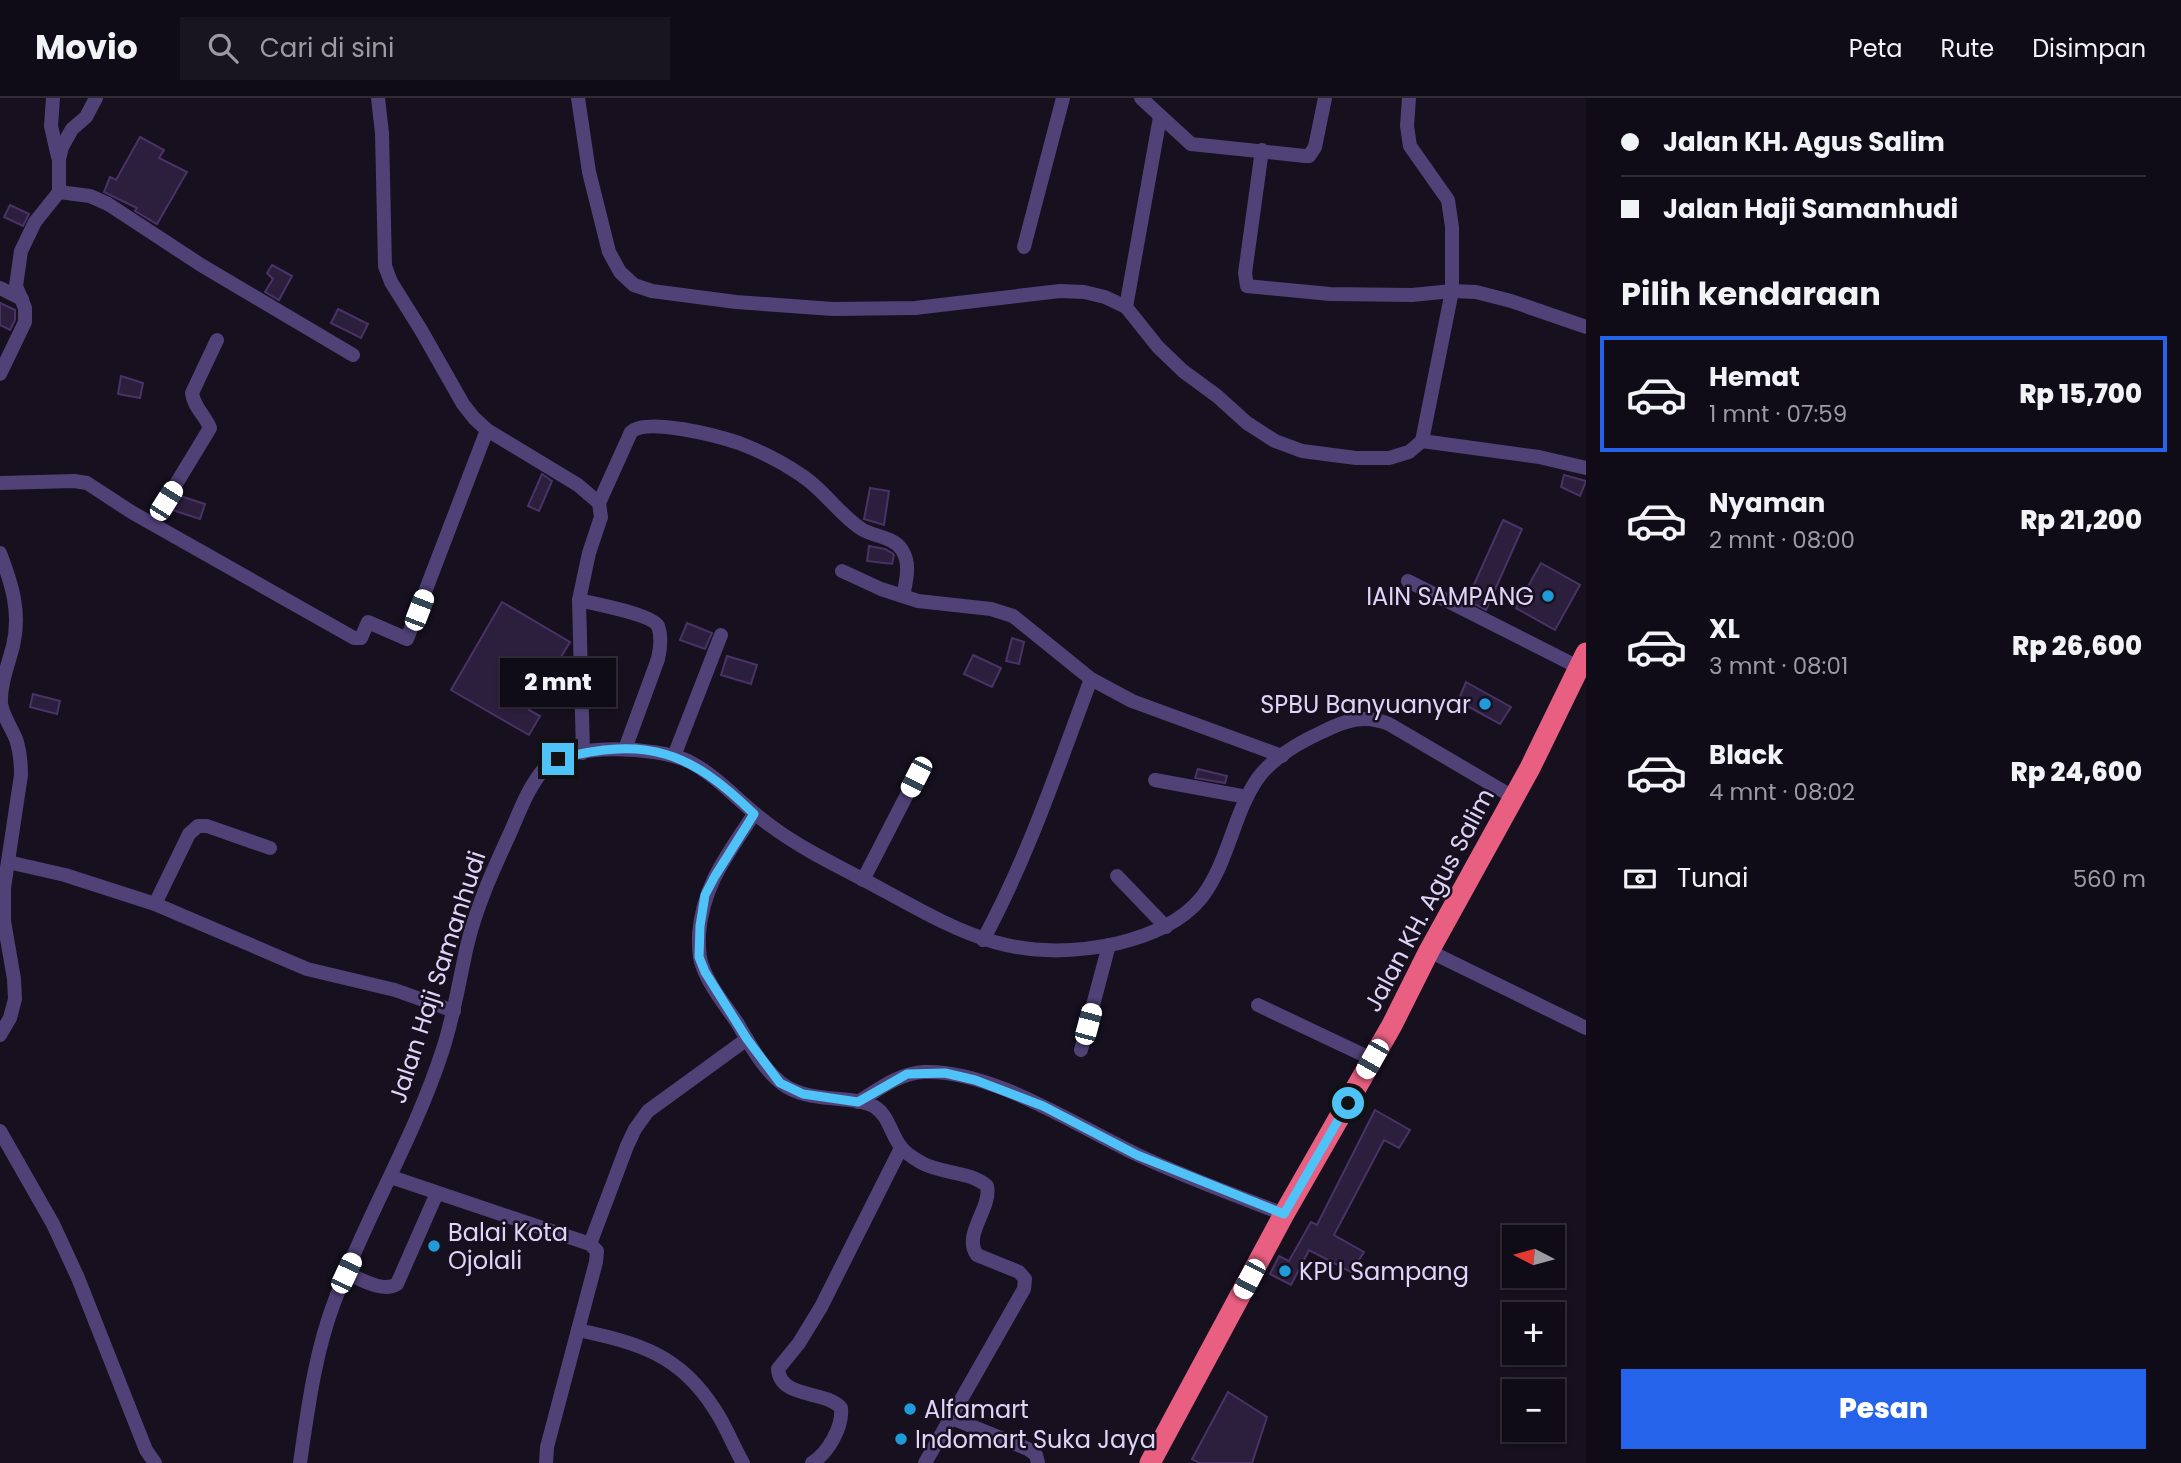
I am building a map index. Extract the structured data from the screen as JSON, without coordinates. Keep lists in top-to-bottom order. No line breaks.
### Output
{"streets":{"highway":["Jalan KH. Agus Salim"],"street":["Jalan Haji Samanhudi"]},"crossings":[["Jalan KH. Agus Salim","Jalan Haji Samanhudi"]],"places":["IAIN SAMPANG","SPBU Banyuanyar","Balai Kota Ojolali","KPU Sampang","Alfamart","Indomart Suka Jaya"],"north":"left","page":{"header":"Movio","search":"Cari di sini","nav":["Peta","Rute","Disimpan"],"banner":["Jalan KH. Agus Salim","Jalan Haji Samanhudi"],"heading":"Pilih kendaraan","list":[{"name":"Hemat","note":"1 mnt · 07:59","value":"Rp 15,700"},{"name":"Nyaman","note":"2 mnt · 08:00","value":"Rp 21,200"},{"name":"XL","note":"3 mnt · 08:01","value":"Rp 26,600"},{"name":"Black","note":"4 mnt · 08:02","value":"Rp 24,600"}],"bubble":"2 mnt","pay":["Tunai","560 m"],"map_buttons":["+","−"],"buttons":"Pesan"}}
